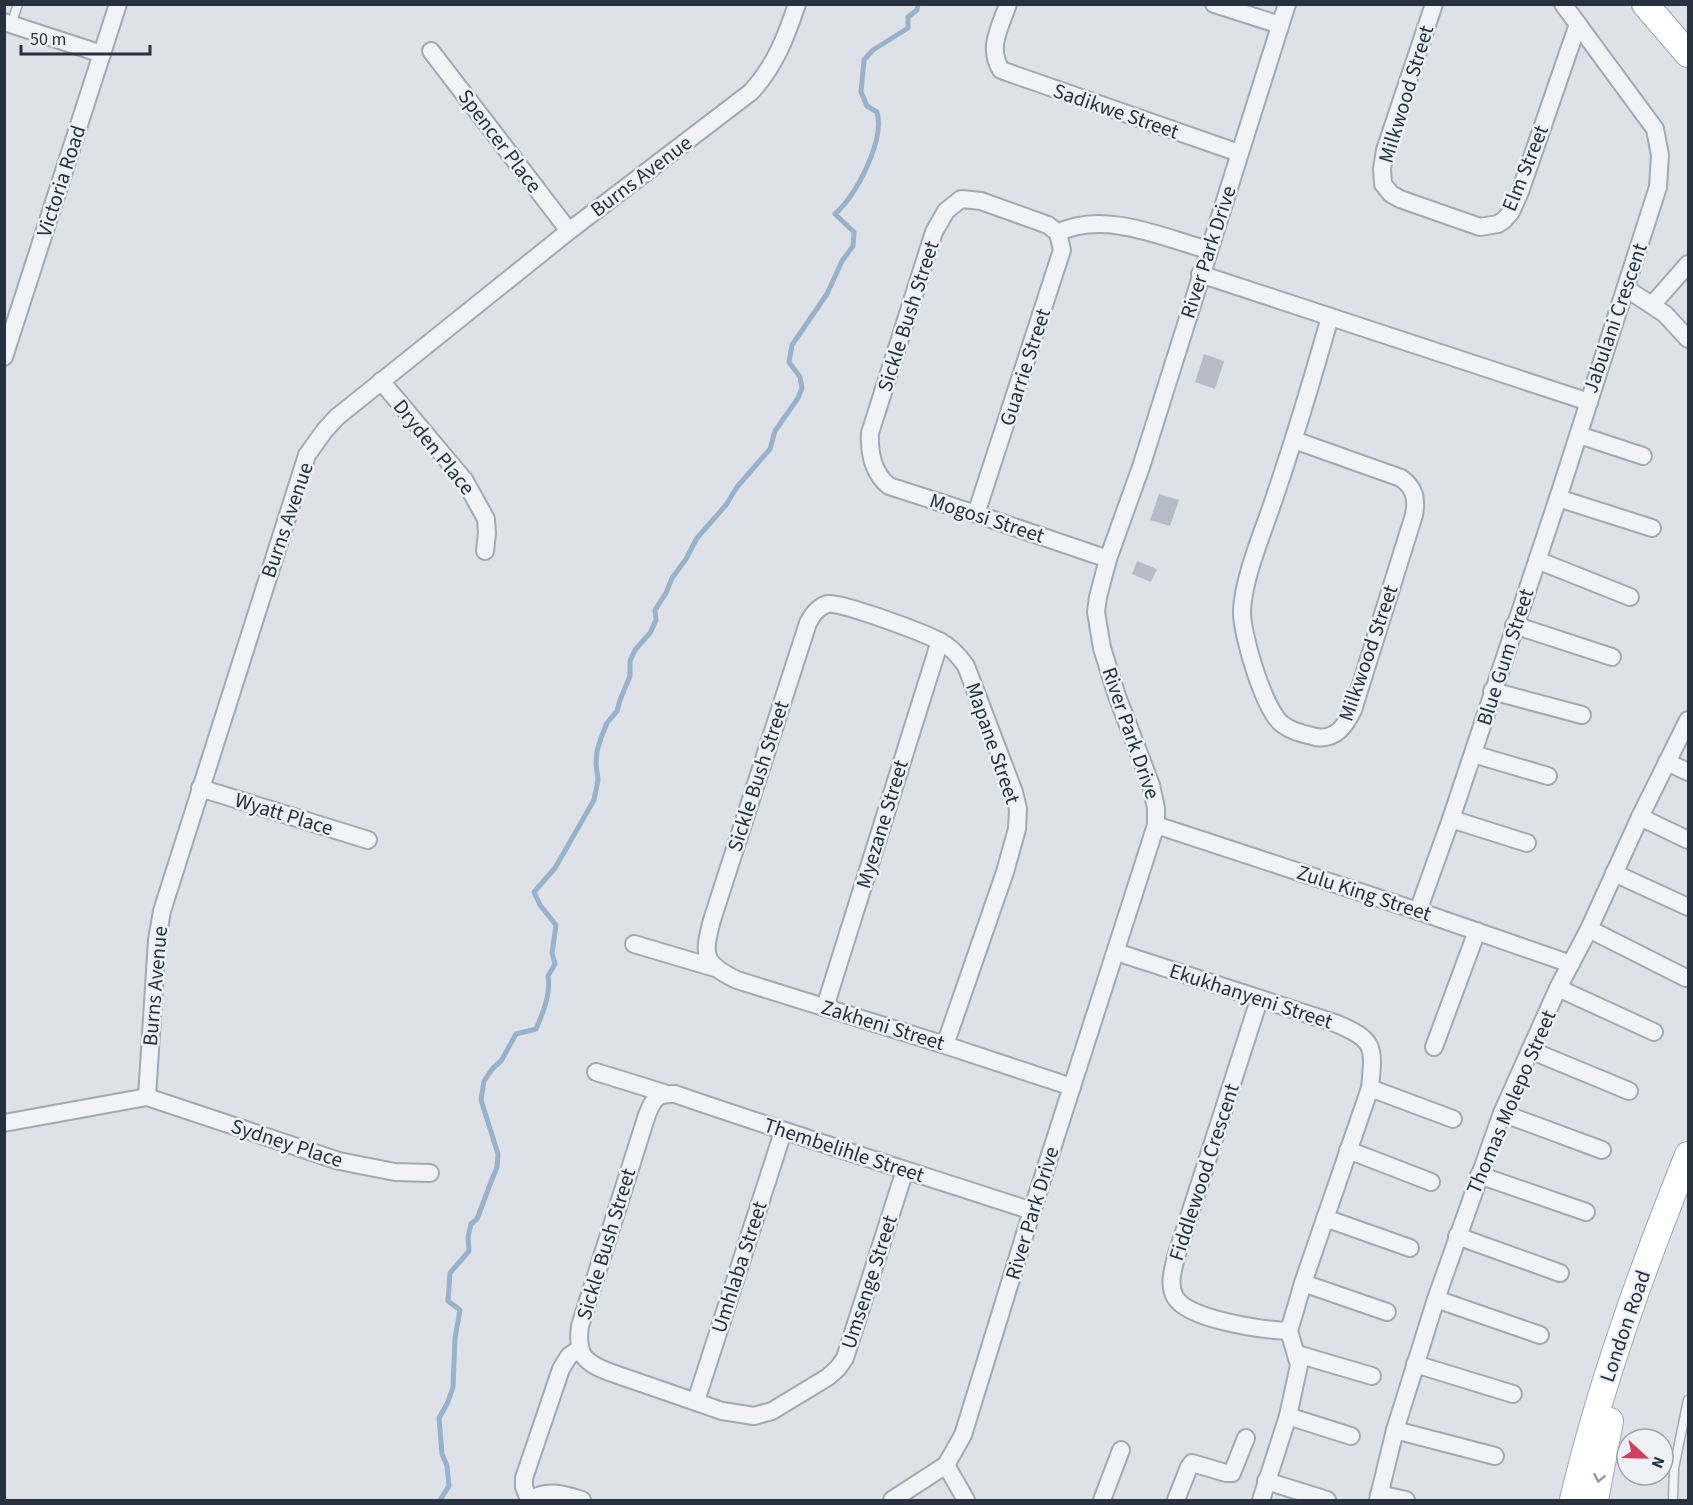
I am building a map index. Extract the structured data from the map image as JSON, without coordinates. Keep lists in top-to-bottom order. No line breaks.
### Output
{"streets":{"main road":["London Road"],"street":["Milkwood Street","Sadikwe Street","Spencer Place","Elm Street","Burns Avenue","Victoria Road","River Park Drive","Sickle Bush Street","Jabulani Crescent","Guarrie Street","Dryden Place","Mogosi Street","Blue Gum Street","Mapane Street","Wyatt Place","Myezane Street","Zulu King Street","Ekukhanyeni Street","Zakheni Street","Thomas Molepo Street","Sydney Place","Thembelihle Street","Fiddlewood Crescent","Umhlaba Street","Umsenge Street"]},"crossings":[["Milkwood Street","Elm Street"],["Milkwood Street","Jabulani Crescent"],["Sadikwe Street","River Park Drive"],["Spencer Place","Burns Avenue"],["Elm Street","Jabulani Crescent"],["Burns Avenue","Dryden Place"],["Burns Avenue","Wyatt Place"],["Burns Avenue","Sydney Place"],["River Park Drive","Jabulani Crescent"],["River Park Drive","Mogosi Street"],["River Park Drive","Zulu King Street"],["River Park Drive","Ekukhanyeni Street"],["River Park Drive","Zakheni Street"],["River Park Drive","Thembelihle Street"],["Sickle Bush Street","Guarrie Street"],["Sickle Bush Street","Mogosi Street"],["Sickle Bush Street","Mapane Street"],["Sickle Bush Street","Zakheni Street"],["Sickle Bush Street","Thembelihle Street"],["Sickle Bush Street","Umsenge Street"],["Jabulani Crescent","Blue Gum Street"],["Guarrie Street","Mogosi Street"],["Blue Gum Street","Zulu King Street"],["Mapane Street","Myezane Street"],["Mapane Street","Zakheni Street"],["Myezane Street","Zakheni Street"],["Zulu King Street","Thomas Molepo Street"],["Ekukhanyeni Street","Fiddlewood Crescent"],["Thembelihle Street","Umhlaba Street"],["Thembelihle Street","Umsenge Street"],["Umhlaba Street","Umsenge Street"]],"scale_bar":"50 m","north":"right"}
